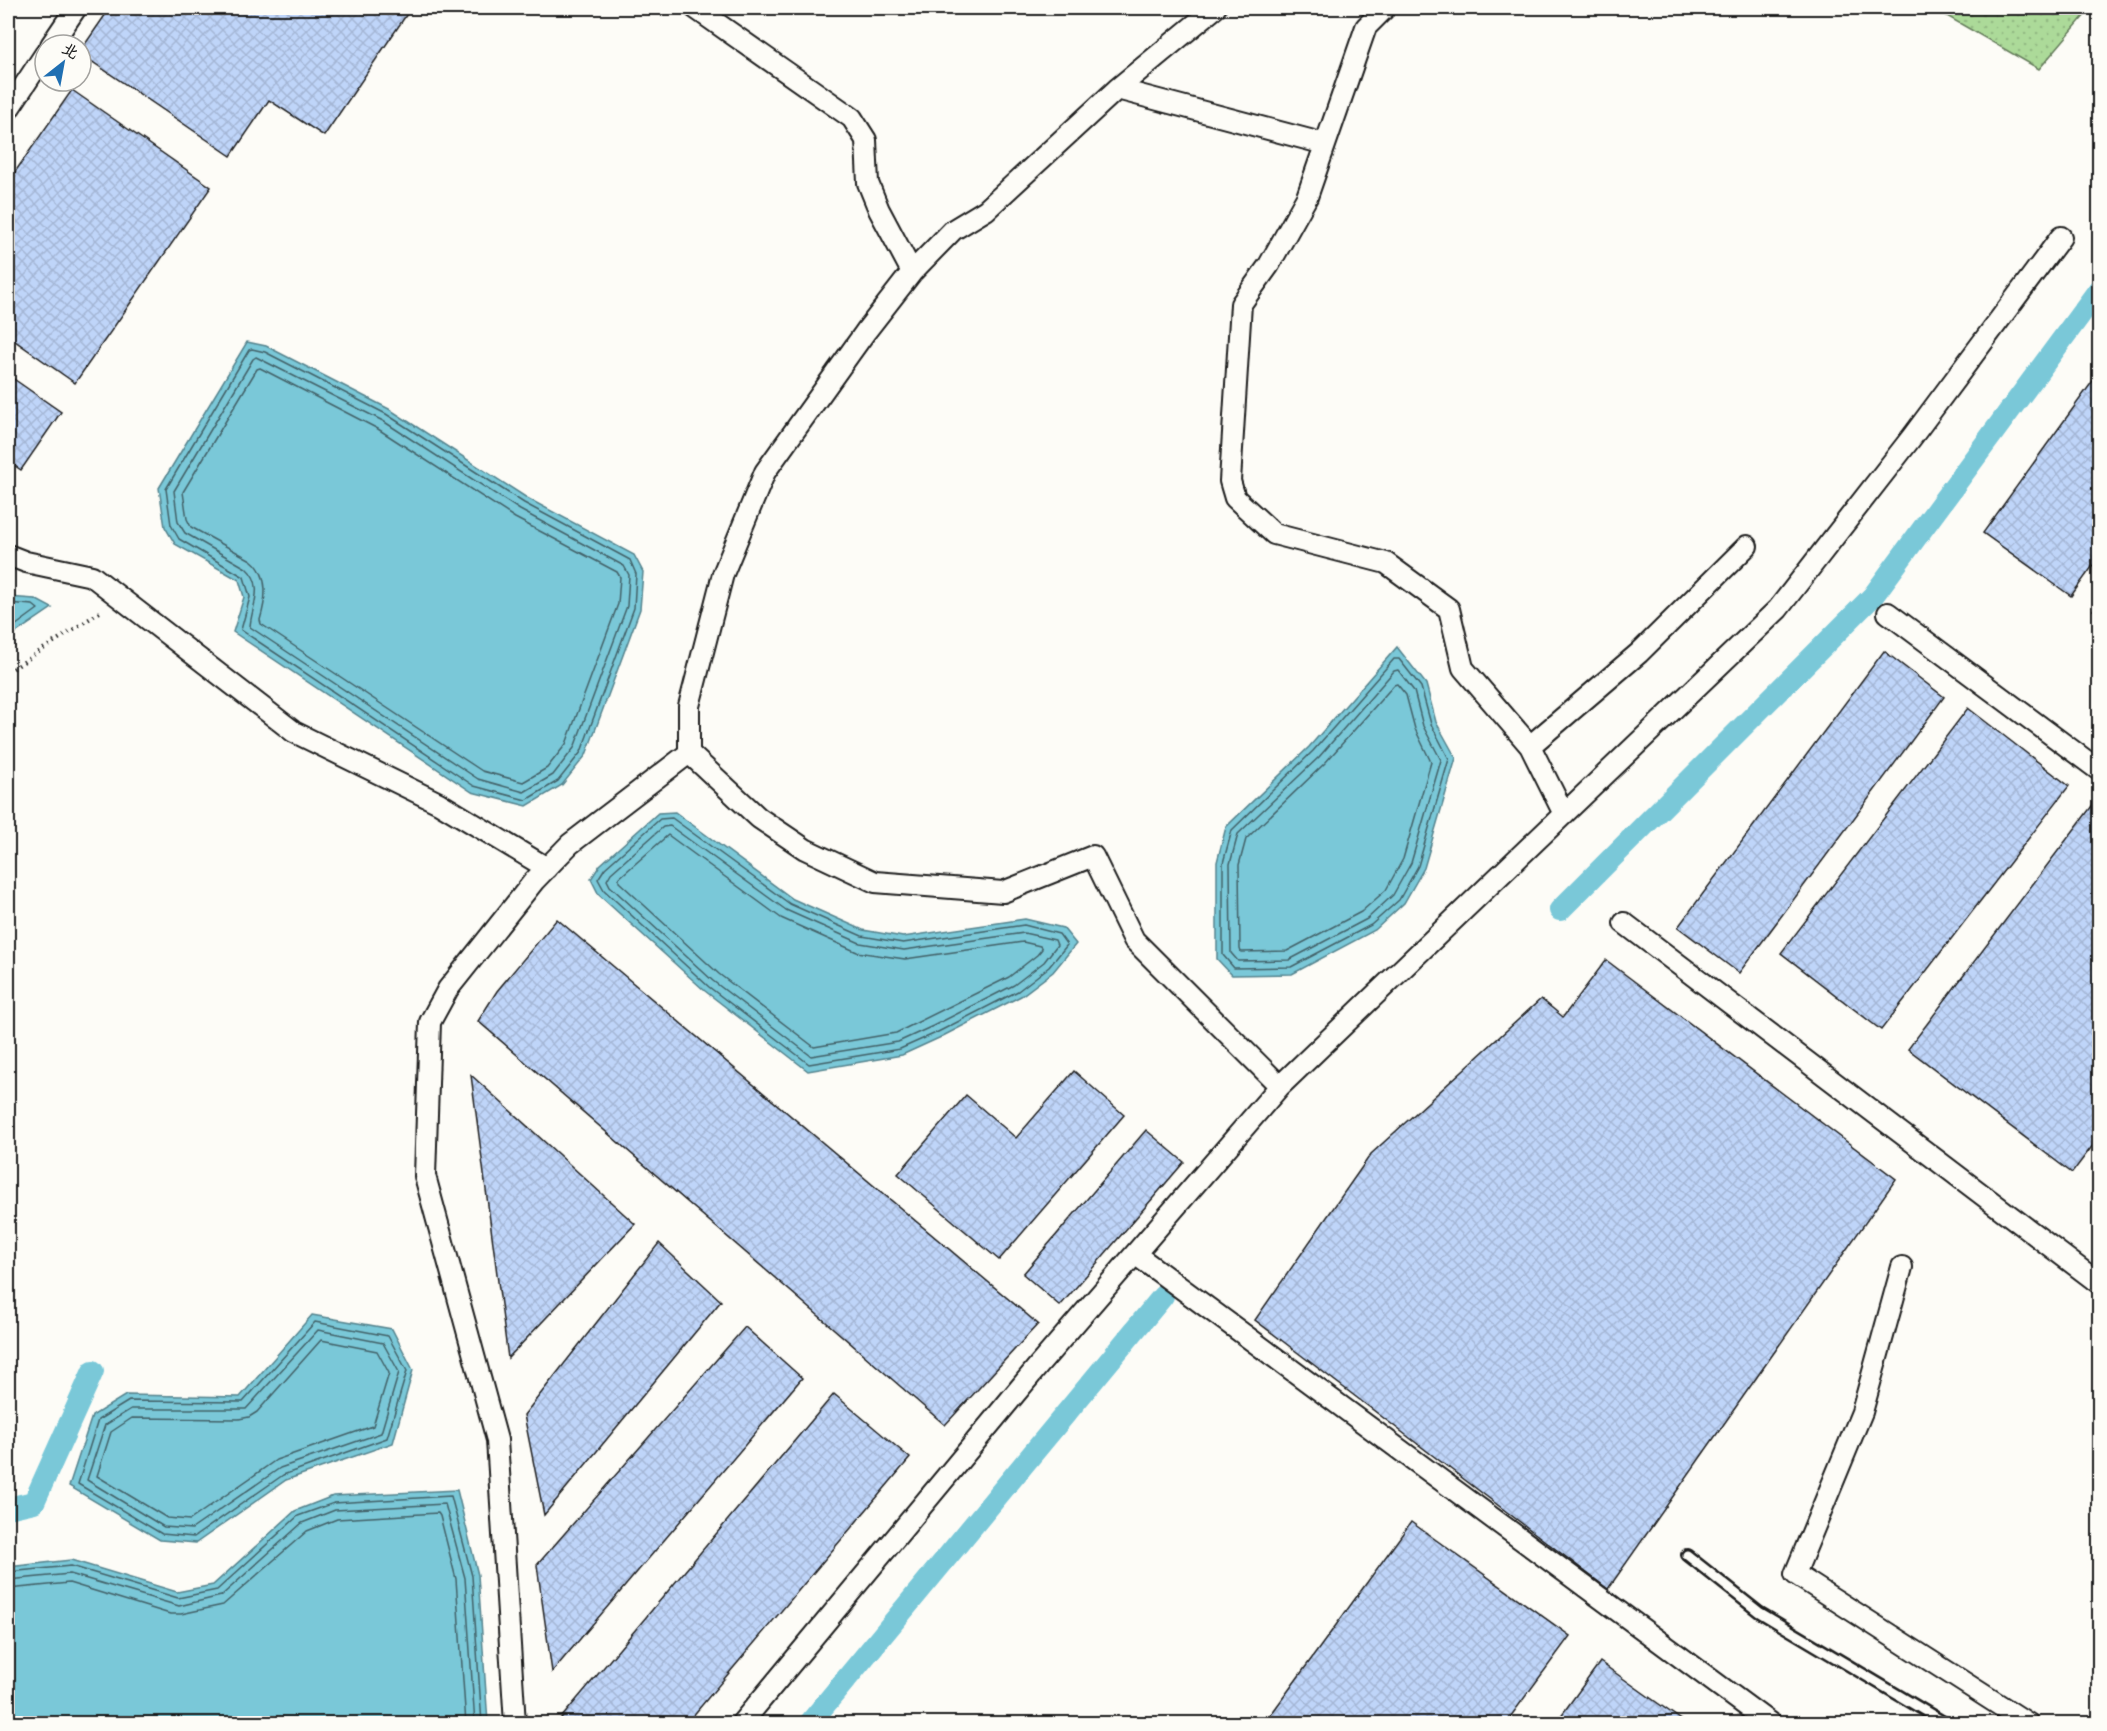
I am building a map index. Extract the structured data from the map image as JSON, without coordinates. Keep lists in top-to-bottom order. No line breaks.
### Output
{"north":"top right"}
